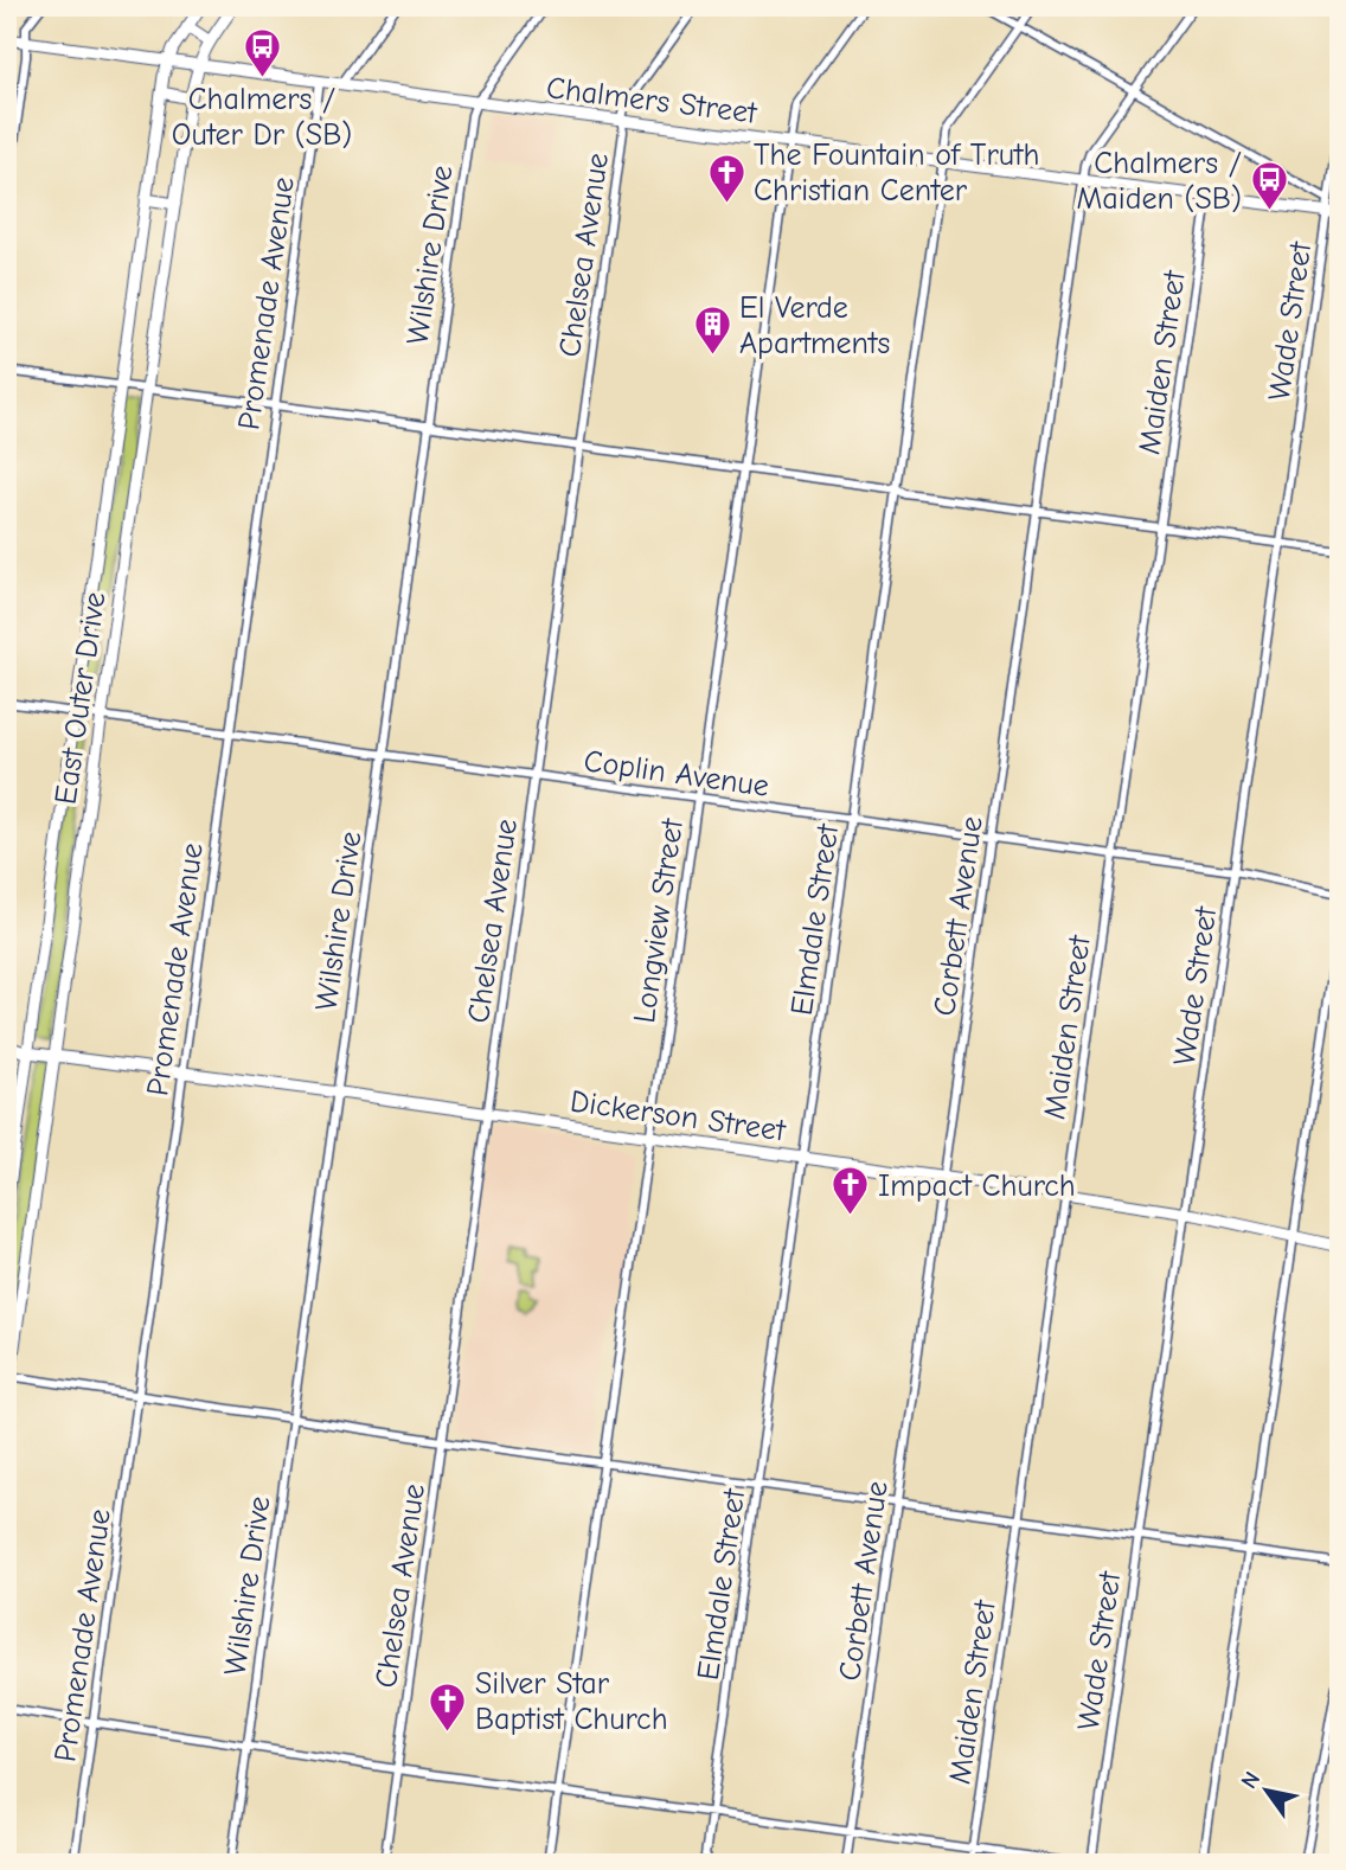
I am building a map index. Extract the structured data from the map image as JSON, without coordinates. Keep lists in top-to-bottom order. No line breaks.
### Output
{"streets":{"street":["Chalmers Street","Wilshire Drive","Chelsea Avenue","Promenade Avenue","Wade Street","Maiden Street","East Outer Drive","Coplin Avenue","Corbett Avenue","Elmdale Street","Longview Street","Dickerson Street"]},"crossings":[["Chalmers Street","Wilshire Drive"],["Chalmers Street","Chelsea Avenue"],["Chalmers Street","Promenade Avenue"],["Chalmers Street","Wade Street"],["Chalmers Street","Maiden Street"],["Chalmers Street","East Outer Drive"],["Chalmers Street","Corbett Avenue"],["Chalmers Street","Elmdale Street"],["Chalmers Street","Longview Street"],["Wilshire Drive","Coplin Avenue"],["Wilshire Drive","Dickerson Street"],["Chelsea Avenue","Coplin Avenue"],["Chelsea Avenue","Dickerson Street"],["Promenade Avenue","Coplin Avenue"],["Promenade Avenue","Dickerson Street"],["Wade Street","Coplin Avenue"],["Wade Street","Dickerson Street"],["Maiden Street","Coplin Avenue"],["Maiden Street","Dickerson Street"],["East Outer Drive","Coplin Avenue"],["East Outer Drive","Dickerson Street"],["Coplin Avenue","Corbett Avenue"],["Coplin Avenue","Elmdale Street"],["Coplin Avenue","Longview Street"],["Corbett Avenue","Dickerson Street"],["Elmdale Street","Dickerson Street"],["Longview Street","Dickerson Street"]],"places":{"bus stop":["Chalmers / Outer Dr (SB)","Chalmers / Maiden (SB)"],"church":["The Fountain of Truth Christian Center","Impact Church","Silver Star Baptist Church"],"building":["El Verde Apartments"]},"north":"top left"}
